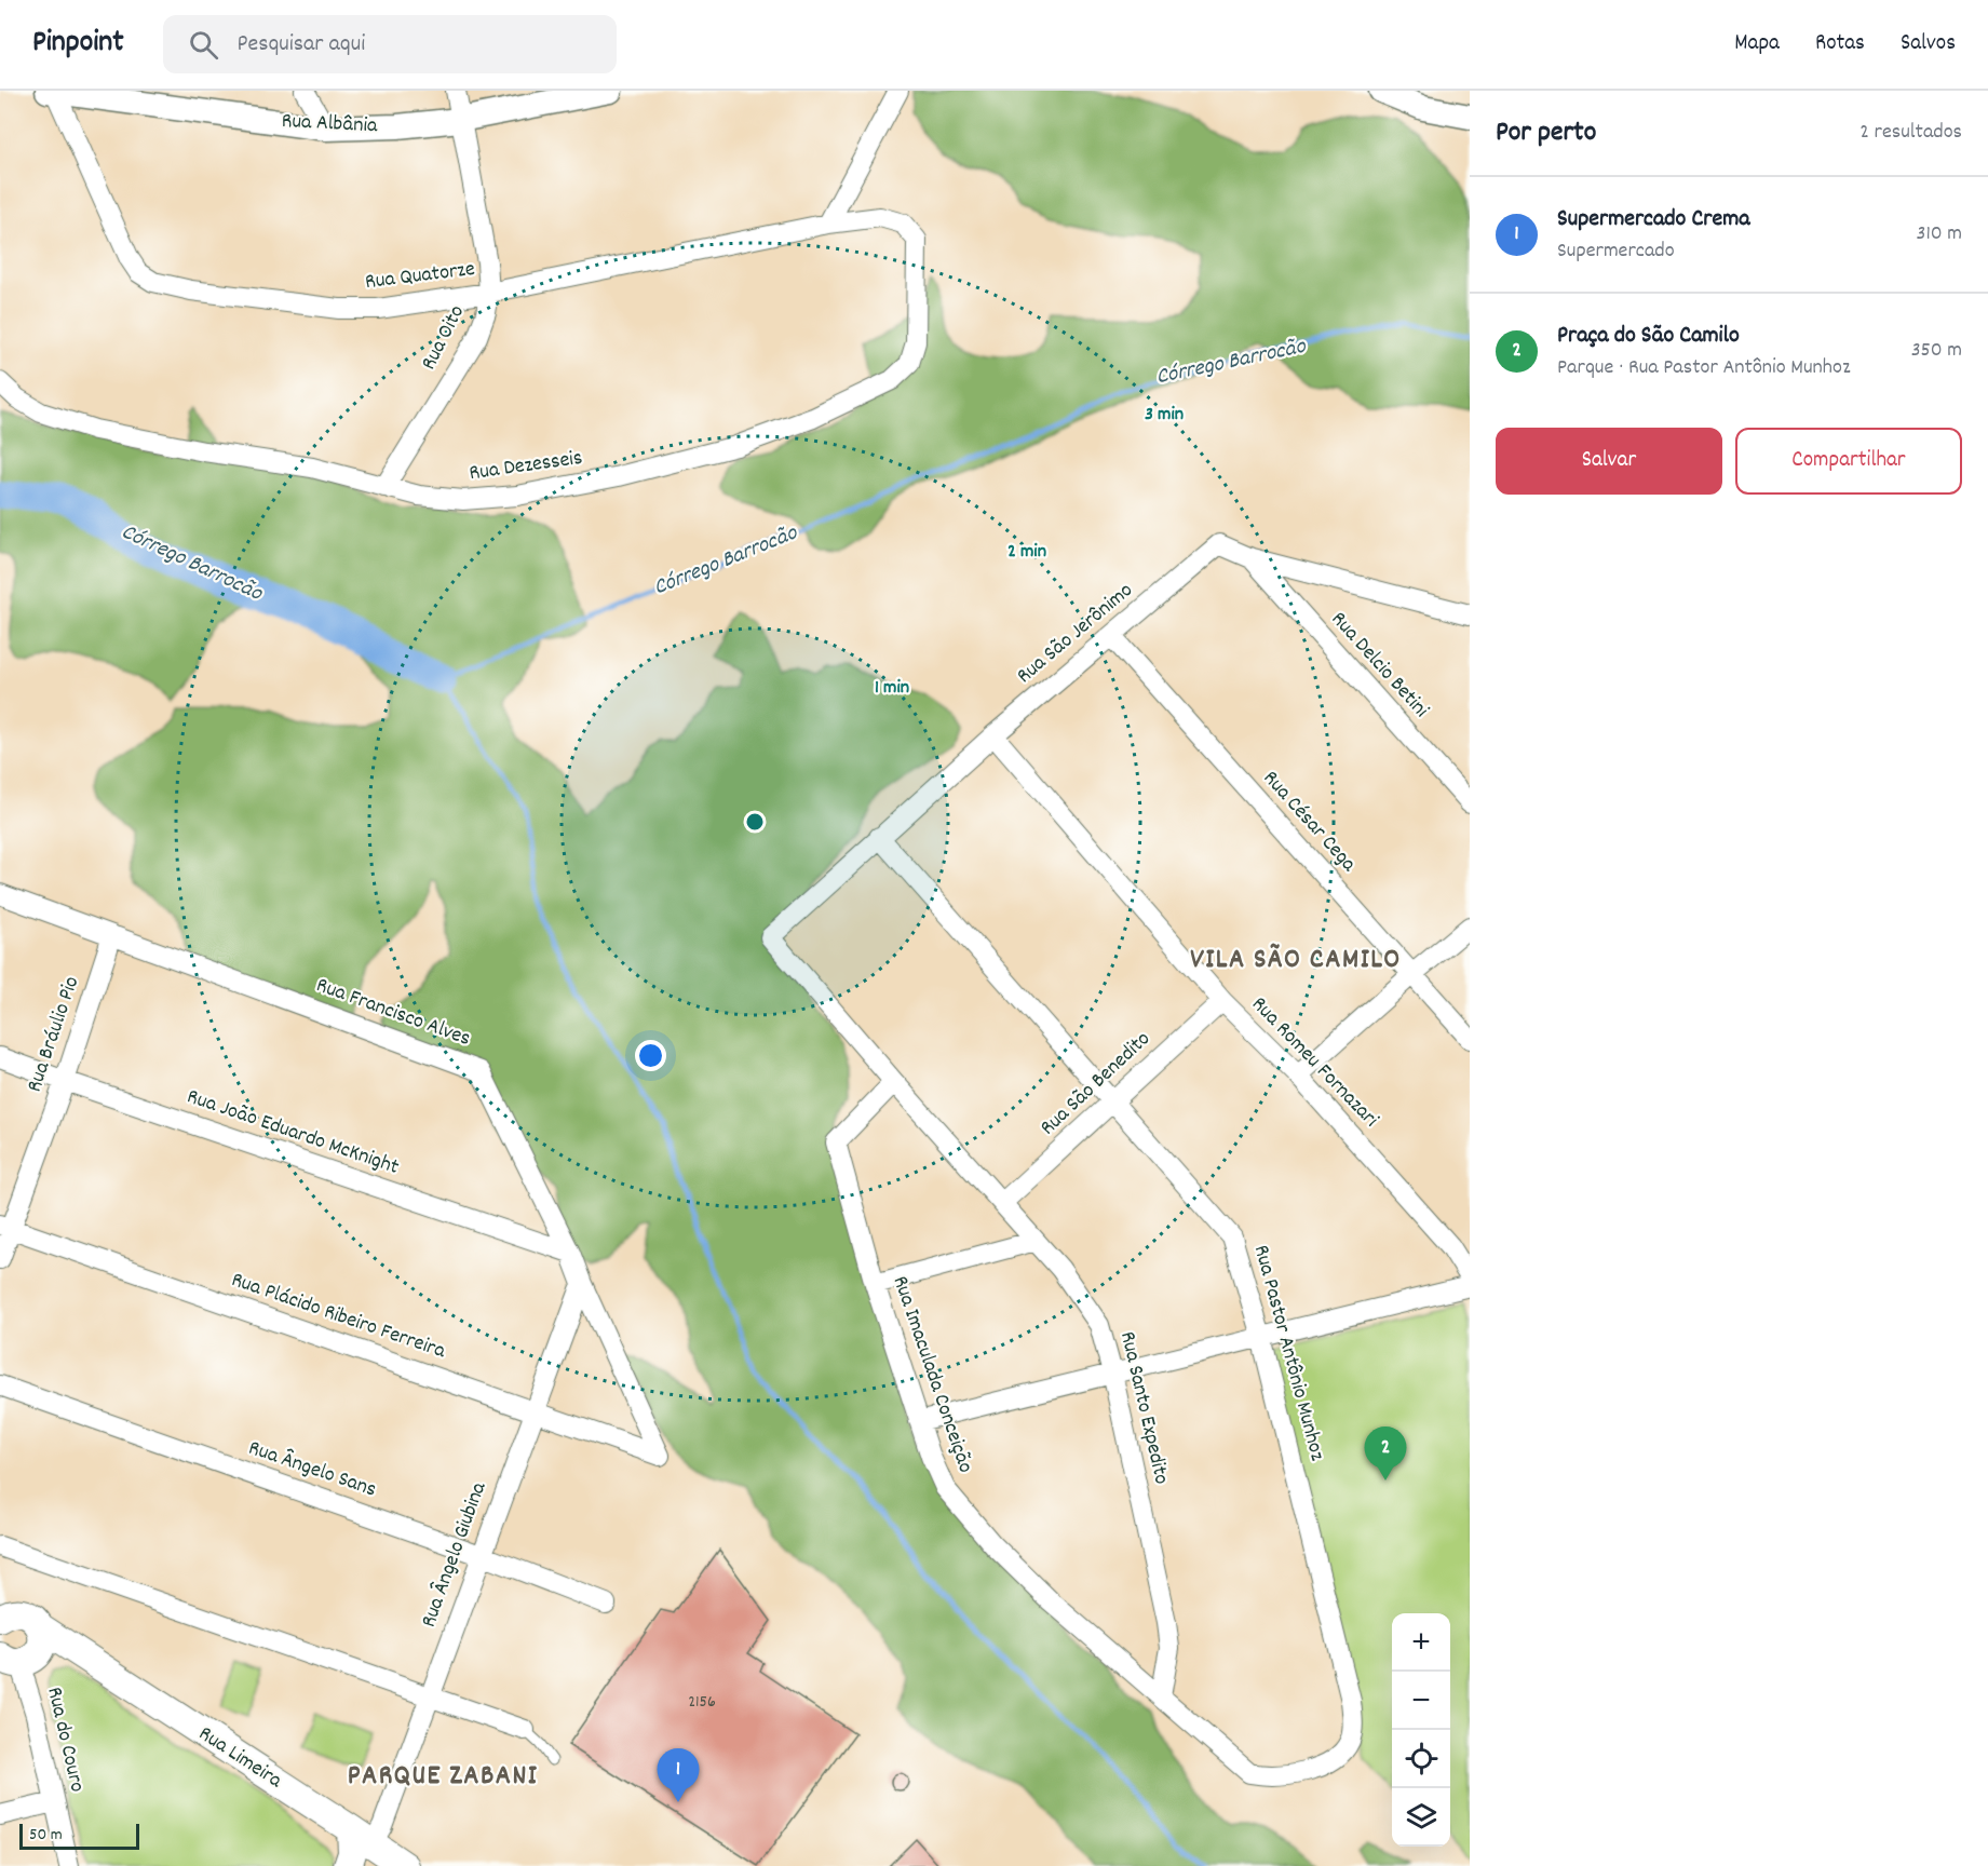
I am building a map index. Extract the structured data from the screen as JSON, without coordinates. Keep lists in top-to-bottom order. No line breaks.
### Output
{"streets":{"main road":["Rua Limeira"],"street":["Rua Albânia","Rua Quatorze","Rua Oito","Rua Dezesseis","Rua São Jerônimo","Rua Delcio Betini","Rua César Cega","Rua Francisco Alves","Rua Bráulio Pio","Rua Romeu Fornazari","Rua São Benedito","Rua João Eduardo McKnight","Rua Plácido Ribeiro Ferreira","Rua Pastor Antônio Munhoz","Rua Imaculada Conceição","Rua Santo Expedito","Rua Ângelo Sans","Rua Ângelo Giubina","Rua do Couro"]},"crossings":[["Rua Albânia","Rua Quatorze"],["Rua Albânia","Rua Oito"],["Rua Quatorze","Rua Oito"],["Rua Quatorze","Rua Dezesseis"],["Rua Oito","Rua Dezesseis"],["Rua São Jerônimo","Rua Delcio Betini"],["Rua São Jerônimo","Rua César Cega"],["Rua São Jerônimo","Rua Romeu Fornazari"],["Rua São Jerônimo","Rua Pastor Antônio Munhoz"],["Rua São Jerônimo","Rua Santo Expedito"],["Rua Francisco Alves","Rua Bráulio Pio"],["Rua Francisco Alves","Rua João Eduardo McKnight"],["Rua Francisco Alves","Rua Plácido Ribeiro Ferreira"],["Rua Francisco Alves","Rua Ângelo Giubina"],["Rua Bráulio Pio","Rua João Eduardo McKnight"],["Rua Bráulio Pio","Rua Plácido Ribeiro Ferreira"],["Rua Romeu Fornazari","Rua São Benedito"],["Rua São Benedito","Rua Pastor Antônio Munhoz"],["Rua São Benedito","Rua Santo Expedito"],["Rua Plácido Ribeiro Ferreira","Rua Ângelo Giubina"],["Rua Pastor Antônio Munhoz","Rua Imaculada Conceição"],["Rua Pastor Antônio Munhoz","Rua Santo Expedito"],["Rua Imaculada Conceição","Rua Santo Expedito"],["Rua Ângelo Sans","Rua Ângelo Giubina"],["Rua Ângelo Giubina","Rua Limeira"],["Rua do Couro","Rua Limeira"]],"districts":["VILA SÃO CAMILO","PARQUE ZABANI"],"water":["Córrego Barrocão"],"house_numbers":["2156"],"scale_bar":"50 m","page":{"header":"Pinpoint","search":"Pesquisar aqui","nav":["Mapa","Rotas","Salvos"],"heading":["Por perto","2 resultados"],"list":[{"mark":"1","name":"Supermercado Crema","note":"Supermercado","value":"310 m"},{"mark":"2","name":"Praça do São Camilo","note":"Parque · Rua Pastor Antônio Munhoz","value":"350 m"}],"buttons":["Salvar","Compartilhar"],"pins":["2","1"],"map_buttons":["+","−"],"scale":"50 m"},"rings":["3 min","2 min","1 min"]}
